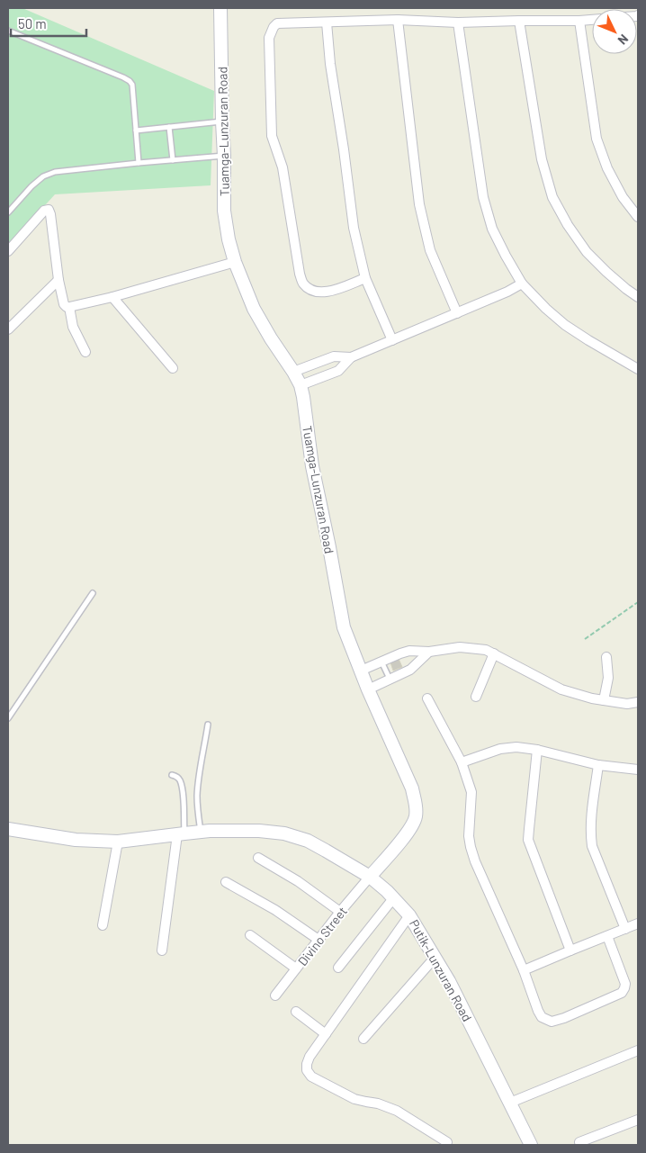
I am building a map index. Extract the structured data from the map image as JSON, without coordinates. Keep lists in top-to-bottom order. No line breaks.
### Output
{"streets":{"street":["Tuamga-Lunzuran Road","Divino Street","Putik-Lunzuran Road"]},"crossings":[["Tuamga-Lunzuran Road","Divino Street"],["Tuamga-Lunzuran Road","Putik-Lunzuran Road"],["Divino Street","Putik-Lunzuran Road"]],"scale_bar":"50 m","north":"bottom right"}
